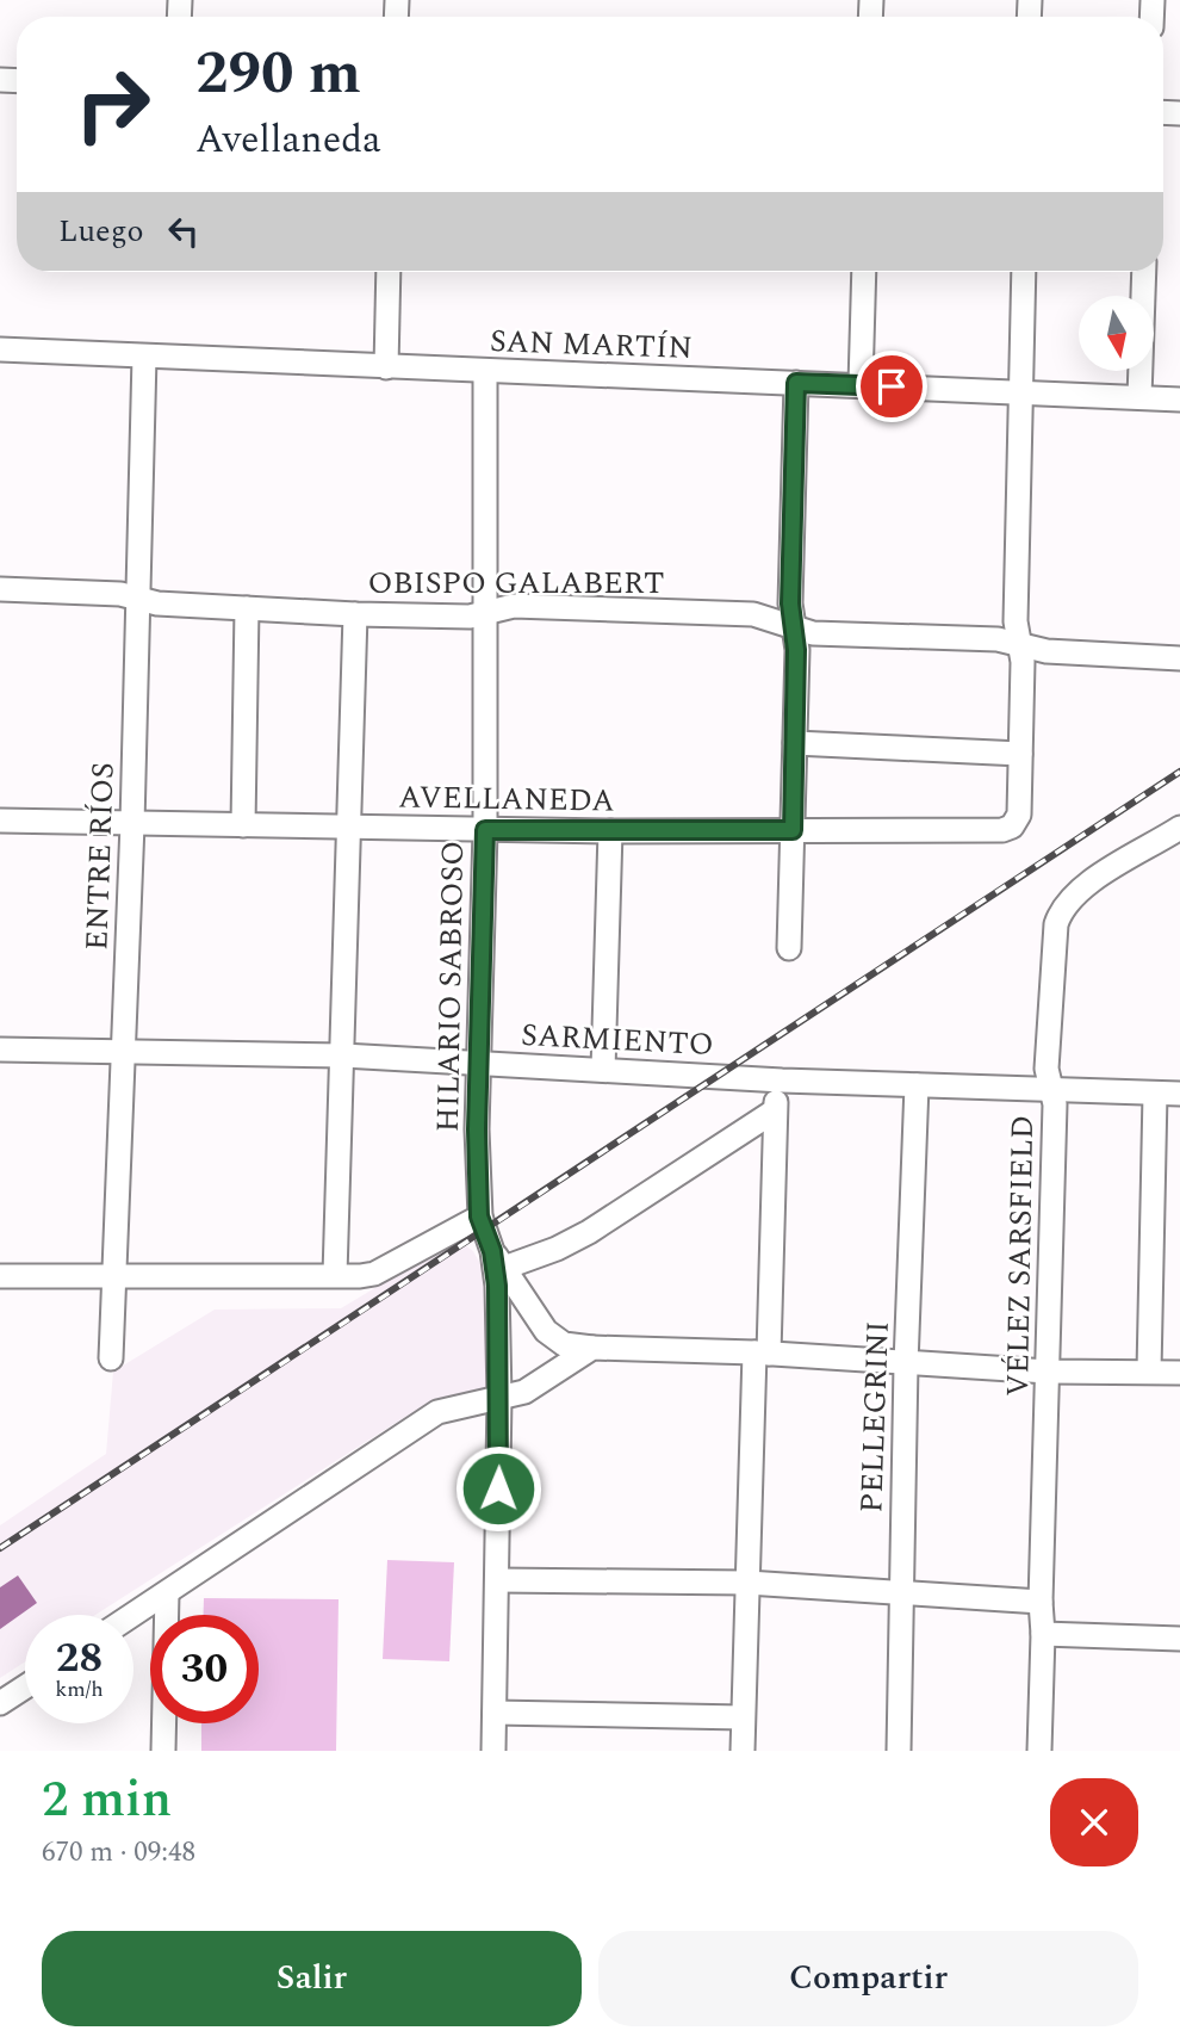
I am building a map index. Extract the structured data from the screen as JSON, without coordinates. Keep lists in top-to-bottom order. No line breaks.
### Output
{"streets":{"street":["SAN MARTÍN","OBISPO GALABERT","AVELLANEDA","ENTRE RÍOS","HILARIO SABROSO","SARMIENTO","VÉLEZ SARSFIELD","PELLEGRINI"]},"crossings":[["SAN MARTÍN","ENTRE RÍOS"],["SAN MARTÍN","HILARIO SABROSO"],["OBISPO GALABERT","ENTRE RÍOS"],["OBISPO GALABERT","HILARIO SABROSO"],["AVELLANEDA","ENTRE RÍOS"],["AVELLANEDA","HILARIO SABROSO"],["ENTRE RÍOS","SARMIENTO"],["HILARIO SABROSO","SARMIENTO"],["SARMIENTO","VÉLEZ SARSFIELD"],["SARMIENTO","PELLEGRINI"]],"north":"bottom","page":{"turn":["290 m","Avellaneda"],"then":"Luego","speed":"28 km/h","limit":"30","heading":["2 min","670 m · 09:48"],"buttons":["Salir","Compartir"]}}
